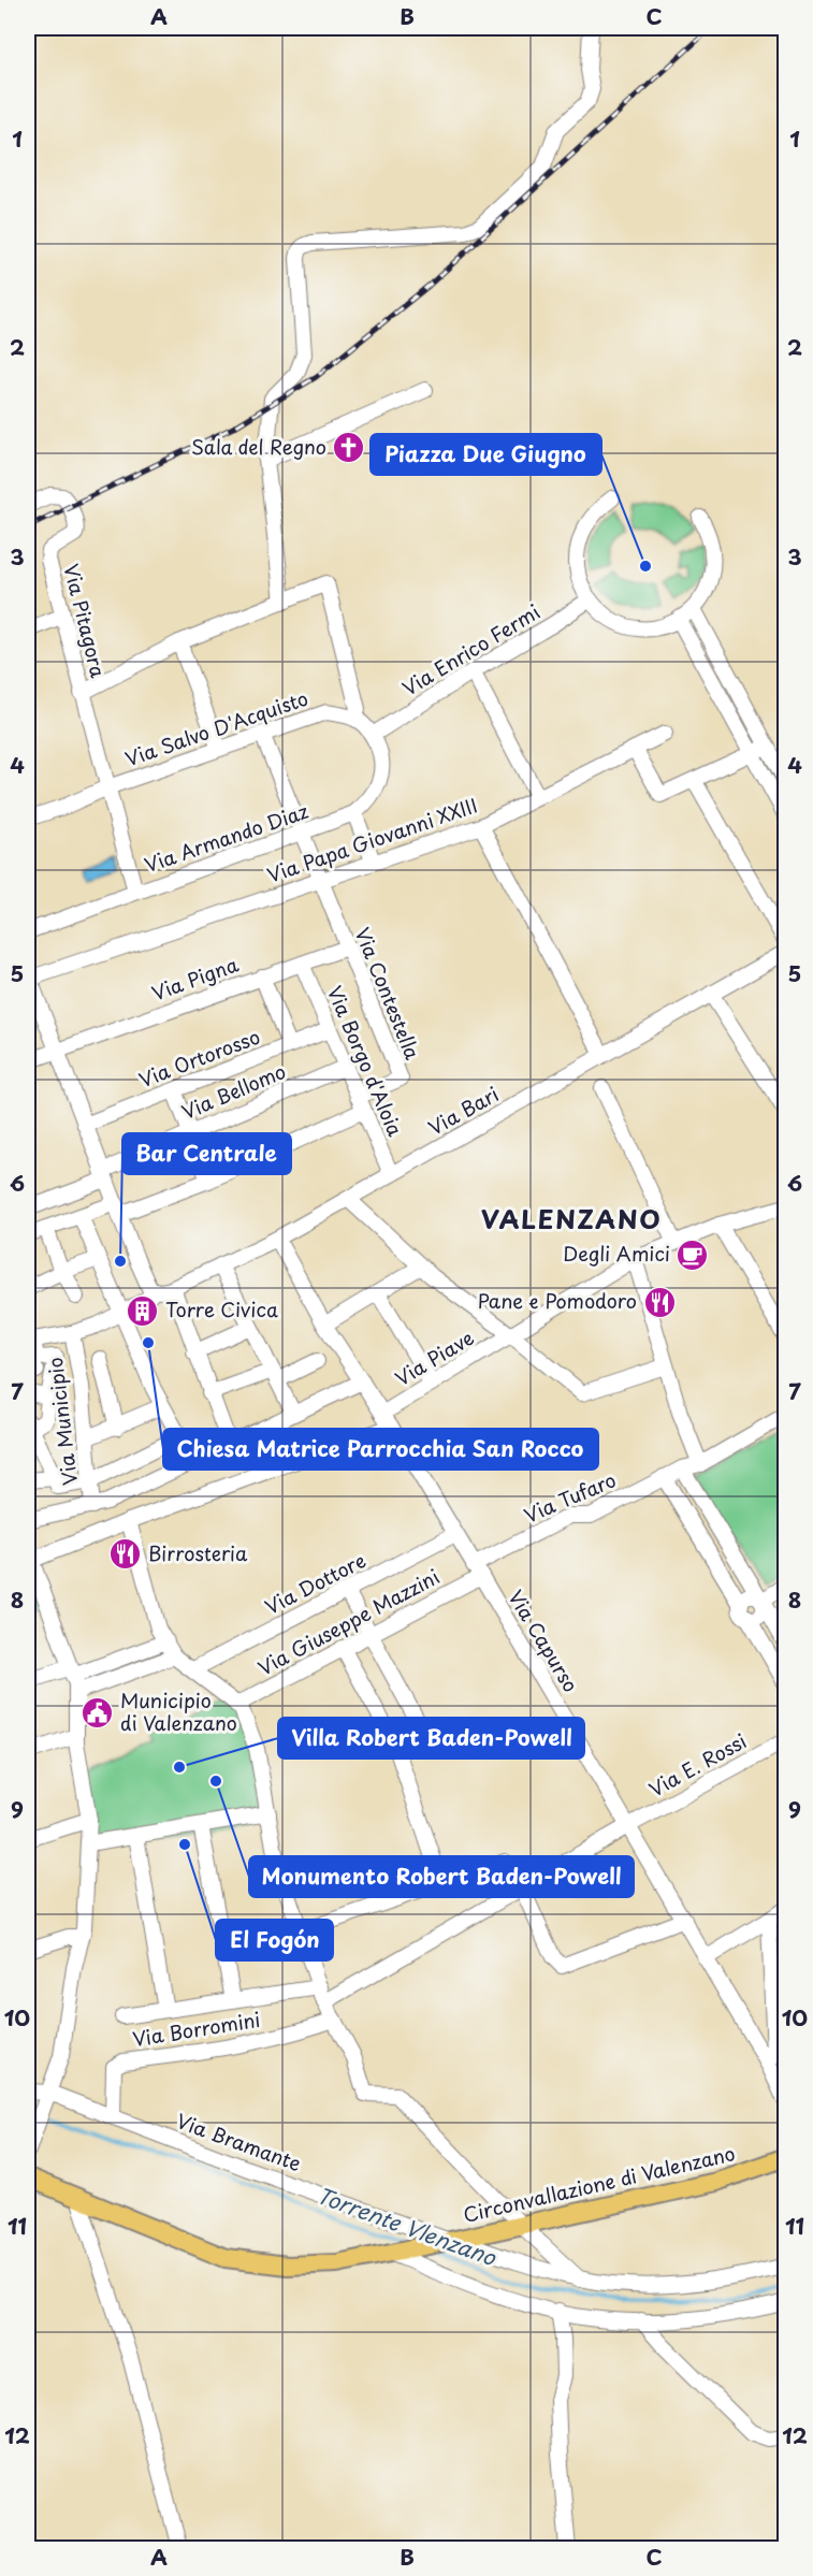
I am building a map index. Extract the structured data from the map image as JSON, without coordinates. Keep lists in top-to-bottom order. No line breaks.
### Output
{"streets":{"main road":["Circonvallazione di Valenzano"],"street":["Via Pitagora","Via Enrico Fermi","Via Salvo D'Acquisto","Via Armando Diaz","Via Papa Giovanni XXIII","Via Pigna","Via Contestella","Via Ortorosso","Via Borgo d'Aloia","Via Bellomo","Via Bari","Via Piave","Via Municipio","Via Tufaro","Via Dottore","Via Giuseppe Mazzini","Via Capurso","Via E. Rossi","Via Borromini","Via Bramante"]},"crossings":[["Via Pitagora","Via Salvo D'Acquisto"],["Via Pitagora","Via Armando Diaz"],["Via Enrico Fermi","Via Salvo D'Acquisto"],["Via Enrico Fermi","Via Armando Diaz"],["Via Enrico Fermi","Via Contestella"],["Via Salvo D'Acquisto","Via Armando Diaz"],["Via Salvo D'Acquisto","Via Contestella"],["Via Armando Diaz","Via Contestella"],["Via Papa Giovanni XXIII","Via Contestella"],["Via Pigna","Via Contestella"],["Via Pigna","Via Borgo d'Aloia"],["Via Contestella","Via Borgo d'Aloia"],["Via Ortorosso","Via Borgo d'Aloia"],["Via Borgo d'Aloia","Via Bellomo"],["Via Borgo d'Aloia","Via Bari"],["Via Bari","Via Capurso"],["Via Piave","Via Capurso"],["Via Tufaro","Via Giuseppe Mazzini"],["Via Tufaro","Via Capurso"],["Via Dottore","Via Capurso"],["Via Giuseppe Mazzini","Via Capurso"],["Via Capurso","Via E. Rossi"],["Via Borromini","Via Bramante"],["Via Bramante","Circonvallazione di Valenzano"]],"districts":["VALENZANO"],"water":["Torrente Vlenzano"],"places":{"church":["Sala del Regno"],"other":["Piazza Due Giugno","Bar Centrale","Chiesa Matrice Parrocchia San Rocco","Villa Robert Baden-Powell","Monumento Robert Baden-Powell","El Fogón"],"cafe":["Degli Amici"],"restaurant":["Pane e Pomodoro","Birrosteria"],"building":["Torre Civica"],"public building":["Municipio di Valenzano"]},"grid":{"columns":["A","B","C"],"rows":["1","2","3","4","5","6","7","8","9","10","11","12"]}}
